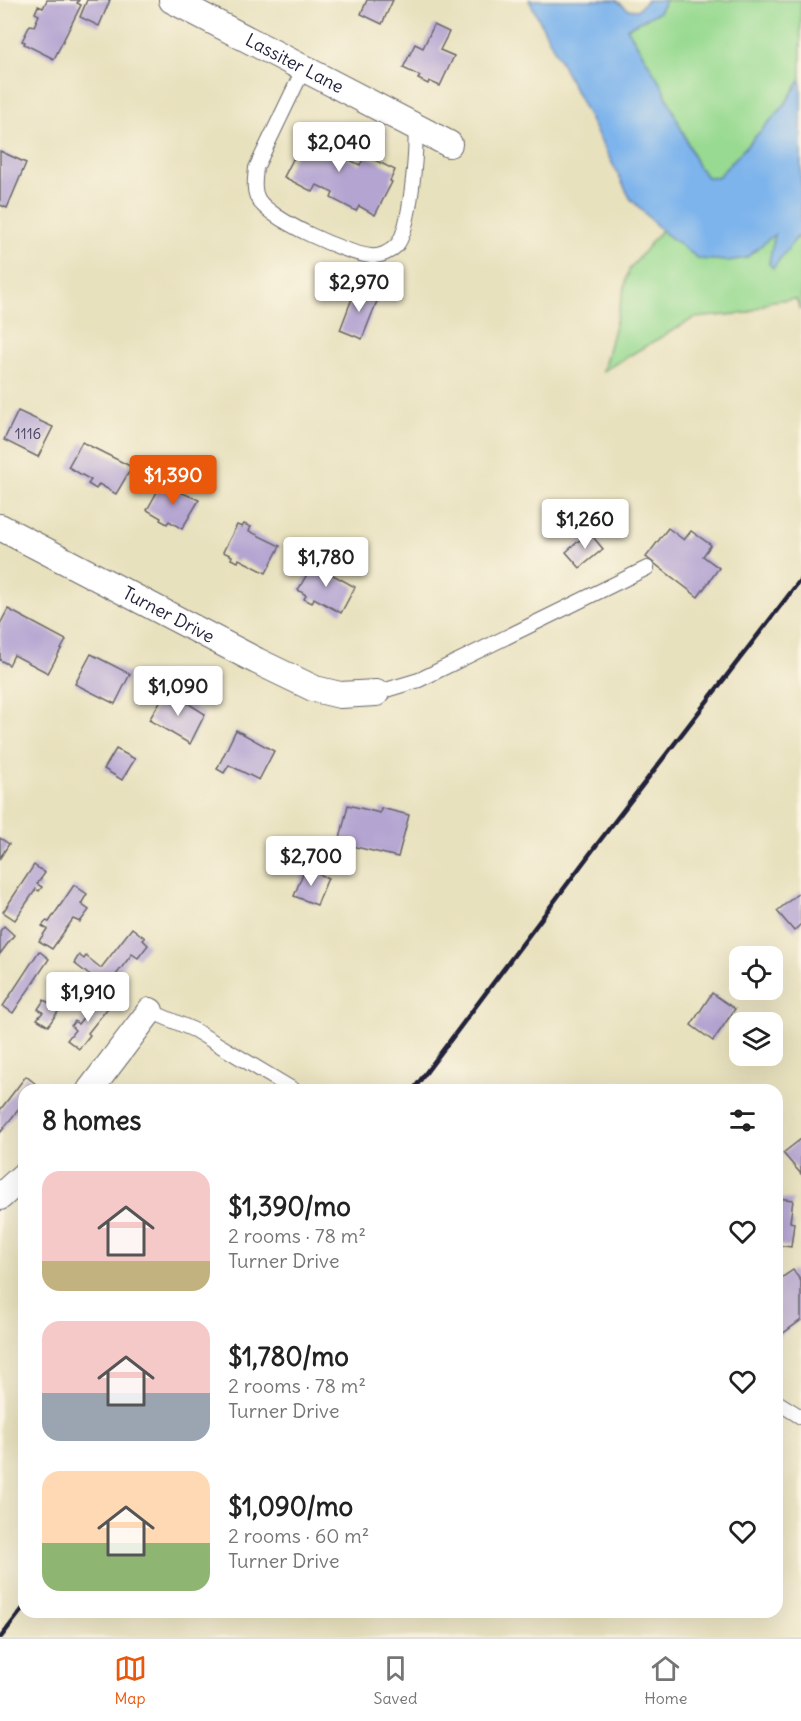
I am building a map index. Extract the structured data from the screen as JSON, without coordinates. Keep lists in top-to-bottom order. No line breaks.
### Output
{"streets":{"street":["Lassiter Lane","Turner Drive"]},"house_numbers":["1116"],"page":{"price":["$2,040","$2,970","$1,390","$1,260","$1,780","$1,090","$2,700","$1,910"],"heading":"8 homes","list":[{"name":"$1,390/mo","note":"2 rooms · 78 m² · Turner Drive"},{"name":"$1,780/mo","note":"2 rooms · 78 m² · Turner Drive"},{"name":"$1,090/mo","note":"2 rooms · 60 m² · Turner Drive"}],"tabs":["Map","Saved","Home"]}}
